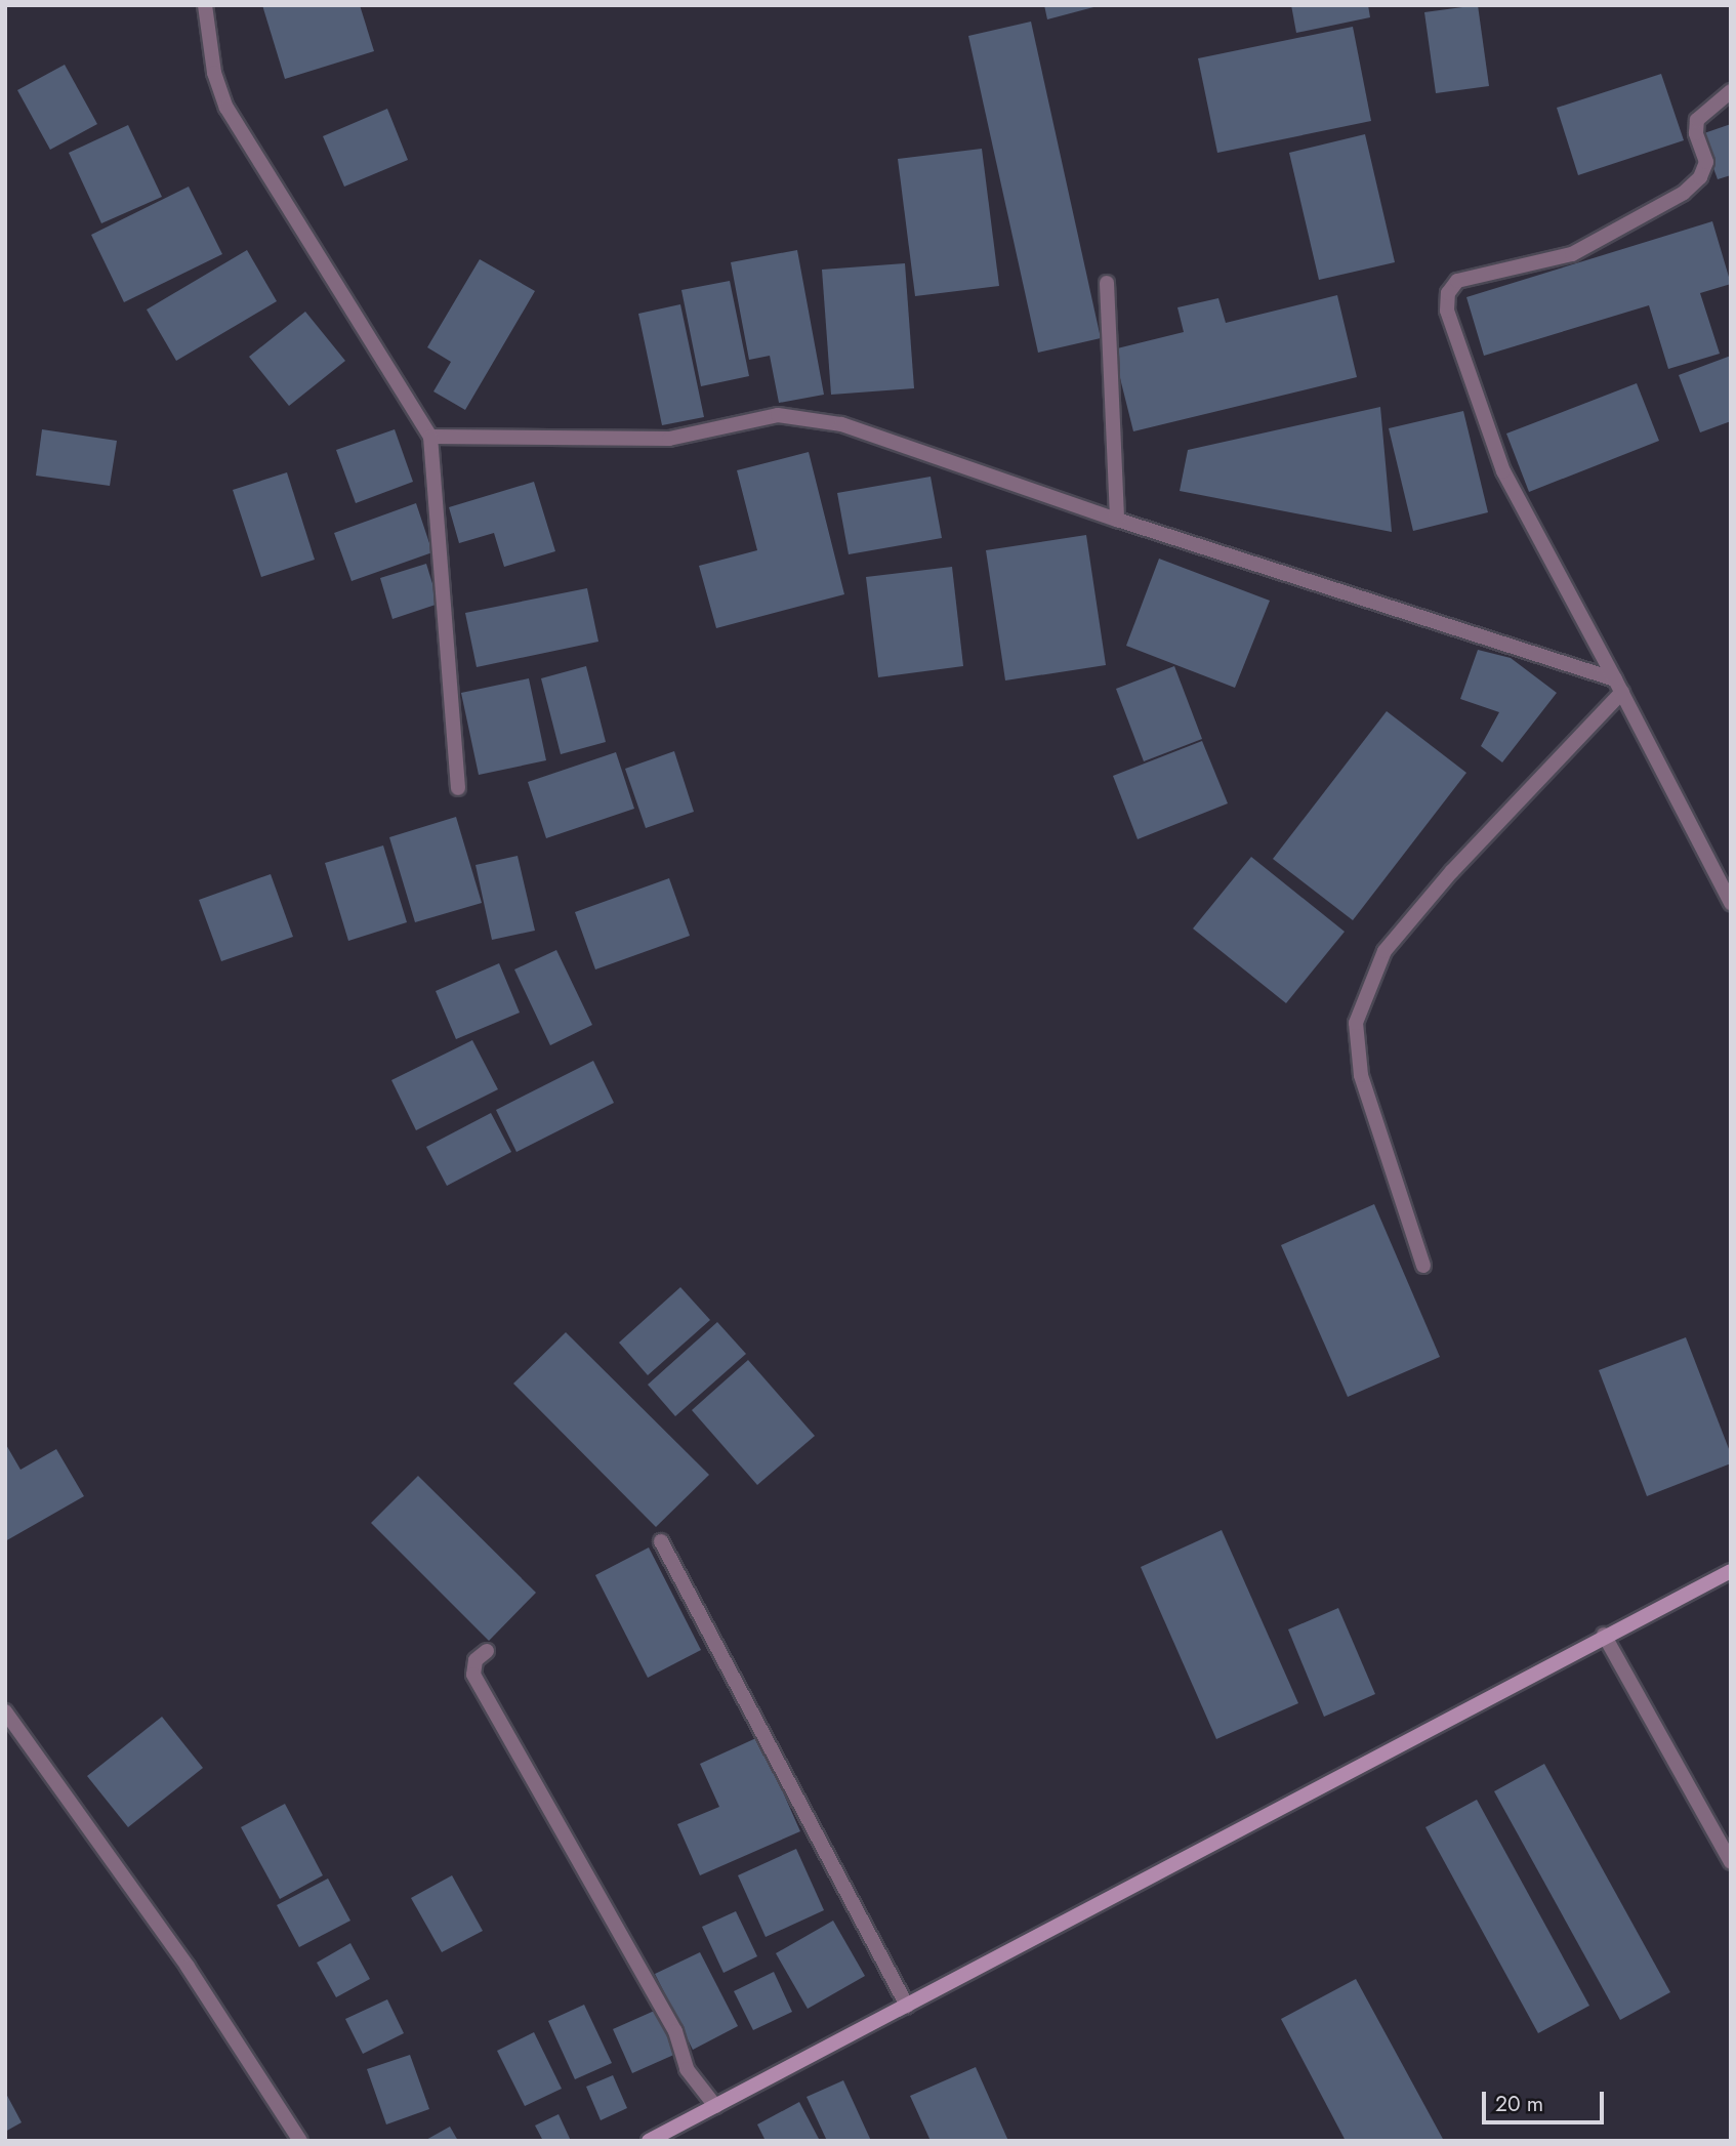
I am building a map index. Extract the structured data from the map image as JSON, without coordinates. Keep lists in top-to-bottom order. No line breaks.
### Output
{"scale_bar":"20 m"}
